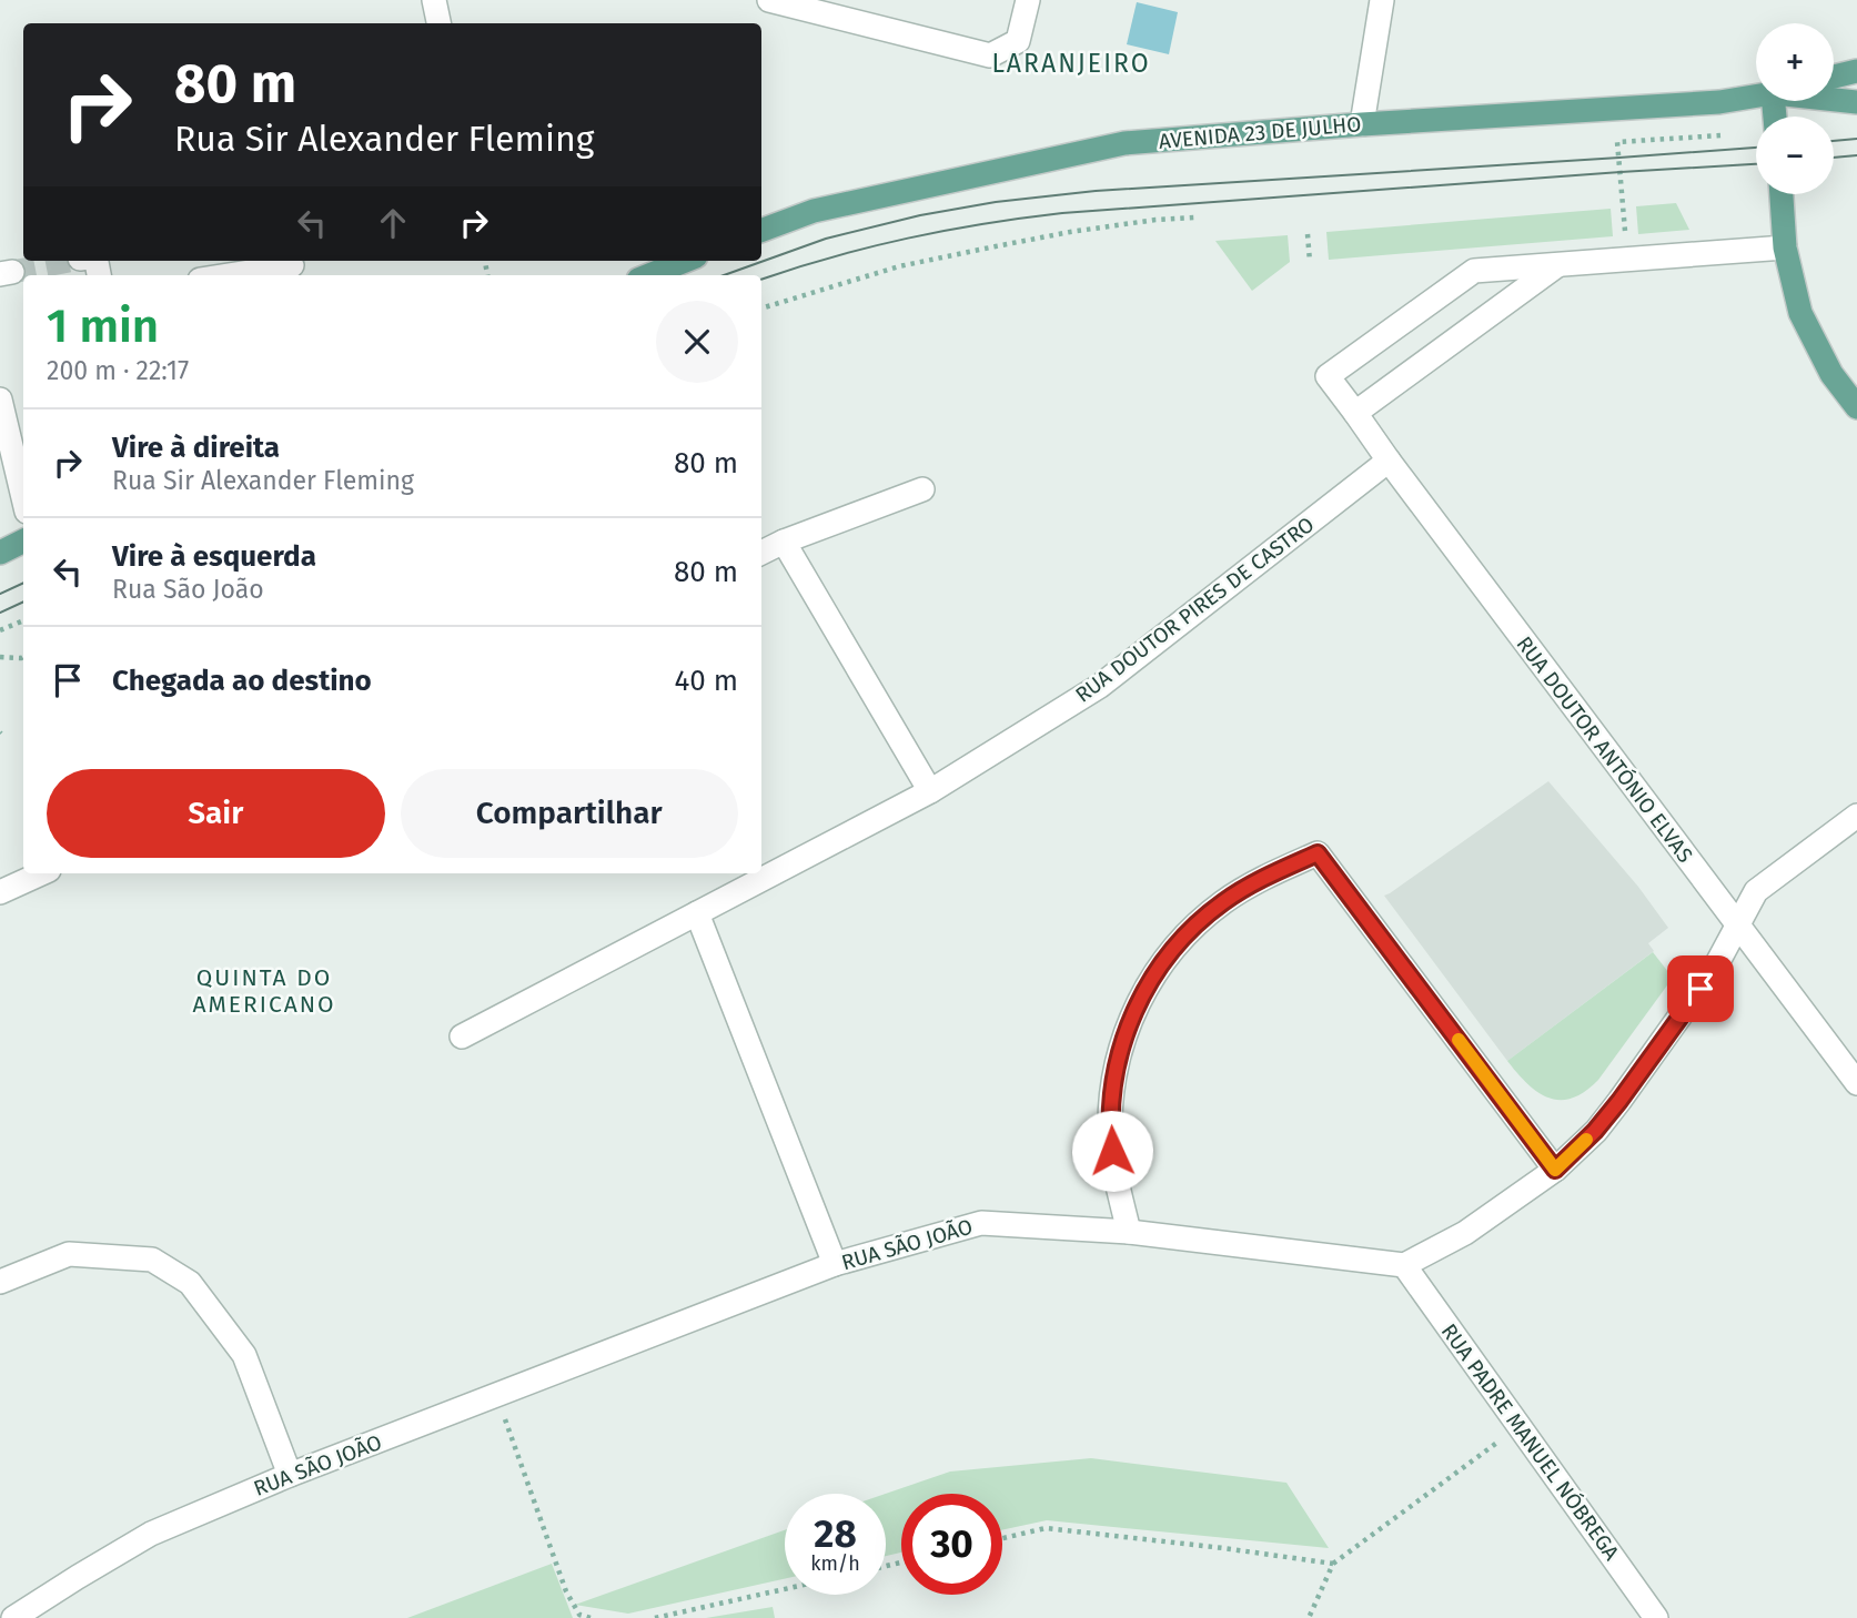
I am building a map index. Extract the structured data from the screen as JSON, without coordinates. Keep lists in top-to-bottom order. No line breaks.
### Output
{"streets":{"main road":["AVENIDA 23 DE JULHO"],"street":["RUA DOUTOR PIRES DE CASTRO","RUA DOUTOR ANTÓNIO ELVAS","RUA SÃO JOÃO","RUA PADRE MANUEL NÓBREGA"]},"crossings":[["RUA DOUTOR PIRES DE CASTRO","RUA DOUTOR ANTÓNIO ELVAS"],["RUA SÃO JOÃO","RUA PADRE MANUEL NÓBREGA"]],"districts":["LARANJEIRO","QUINTA DO AMERICANO"],"page":{"map_buttons":["+","−"],"turn":["80 m","Rua Sir Alexander Fleming"],"heading":["1 min","200 m · 22:17"],"list":[{"name":"Vire à direita","note":"Rua Sir Alexander Fleming","value":"80 m"},{"name":"Vire à esquerda","note":"Rua São João","value":"80 m"},{"name":"Chegada ao destino","value":"40 m"}],"buttons":["Sair","Compartilhar"],"speed":"28 km/h","limit":"30"}}
